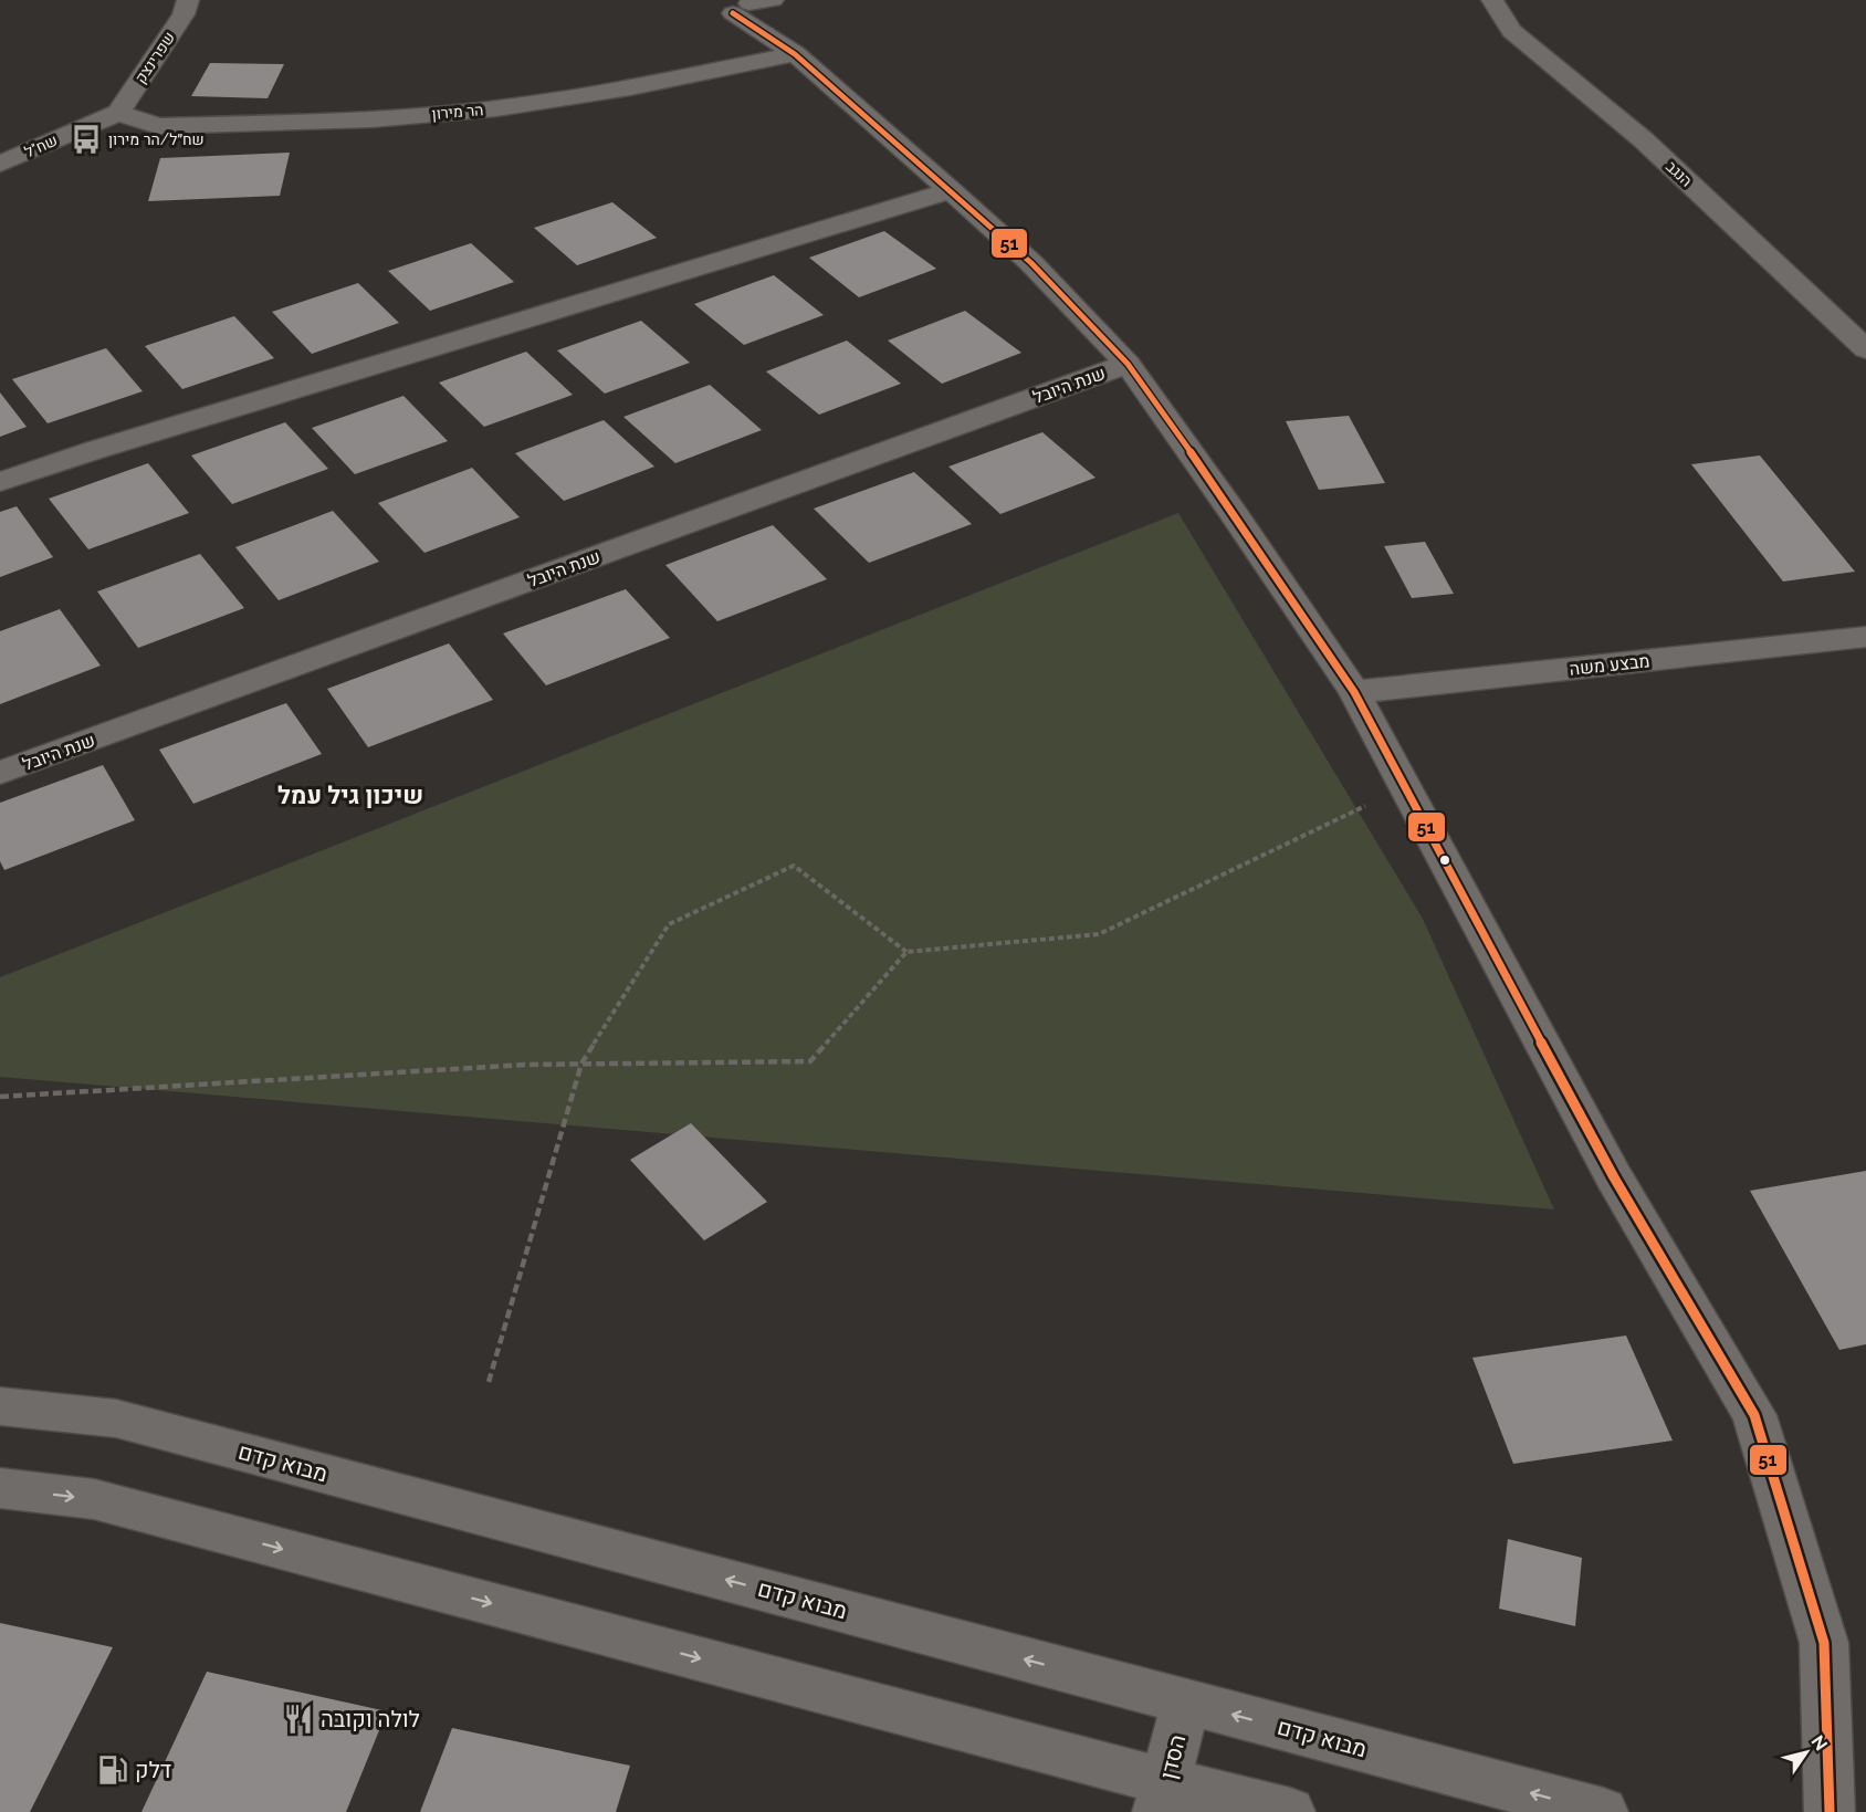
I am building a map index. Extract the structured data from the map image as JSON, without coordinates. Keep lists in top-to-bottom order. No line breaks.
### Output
{"streets":{"street":["שפרינצק","הר מירון","שח\"ל","הנגב","שנת היובל","מבצע משה","מבוא קדם","הסדן"]},"crossings":[["שפרינצק","הר מירון"],["שפרינצק","שח\"ל"],["הר מירון","שח\"ל"],["מבוא קדם","הסדן"]],"districts":["שיכון גיל עמל"],"places":{"bus stop":["שח״ל/הר מירון"],"restaurant":["לולה וקובה"],"fuel station":["דלק"]},"lines":["transit line 51"],"north":"top right"}
